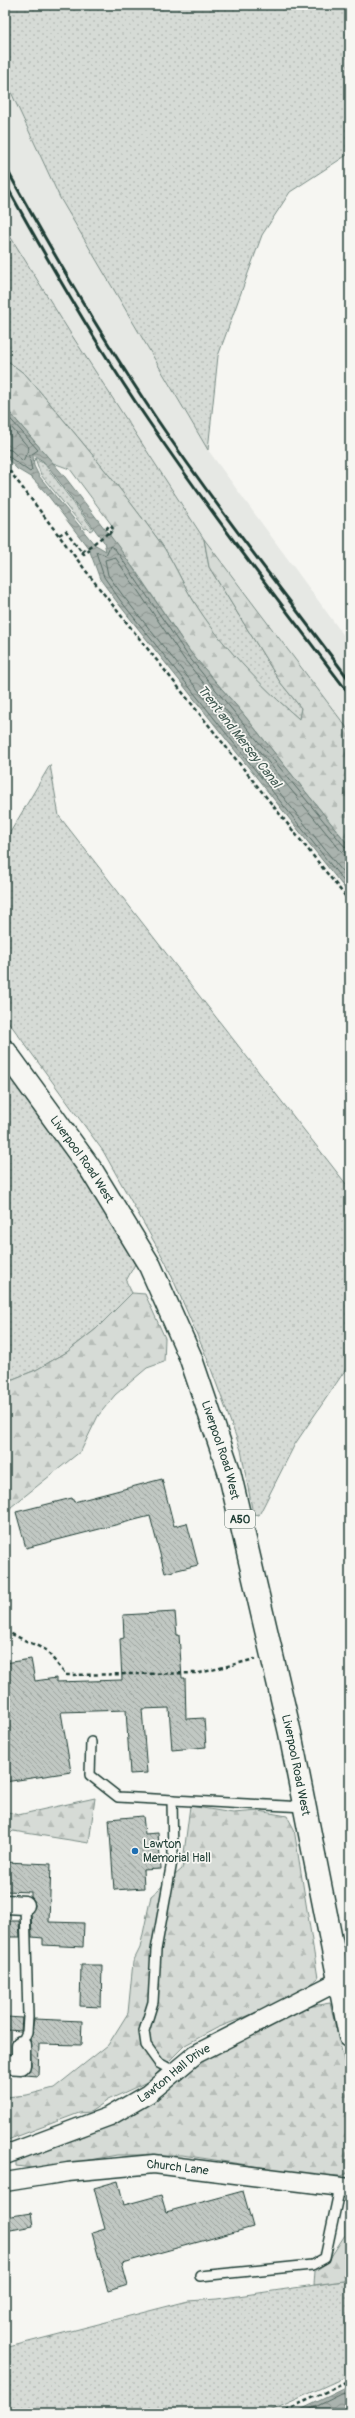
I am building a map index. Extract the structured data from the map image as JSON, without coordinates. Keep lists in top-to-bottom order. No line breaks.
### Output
{"streets":{"main road":["Liverpool Road West","A50"],"street":["Lawton Hall Drive","Church Lane"]},"crossings":[["Liverpool Road West","Lawton Hall Drive"]],"water":["Trent and Mersey Canal"],"places":["Lawton Memorial Hall"]}
